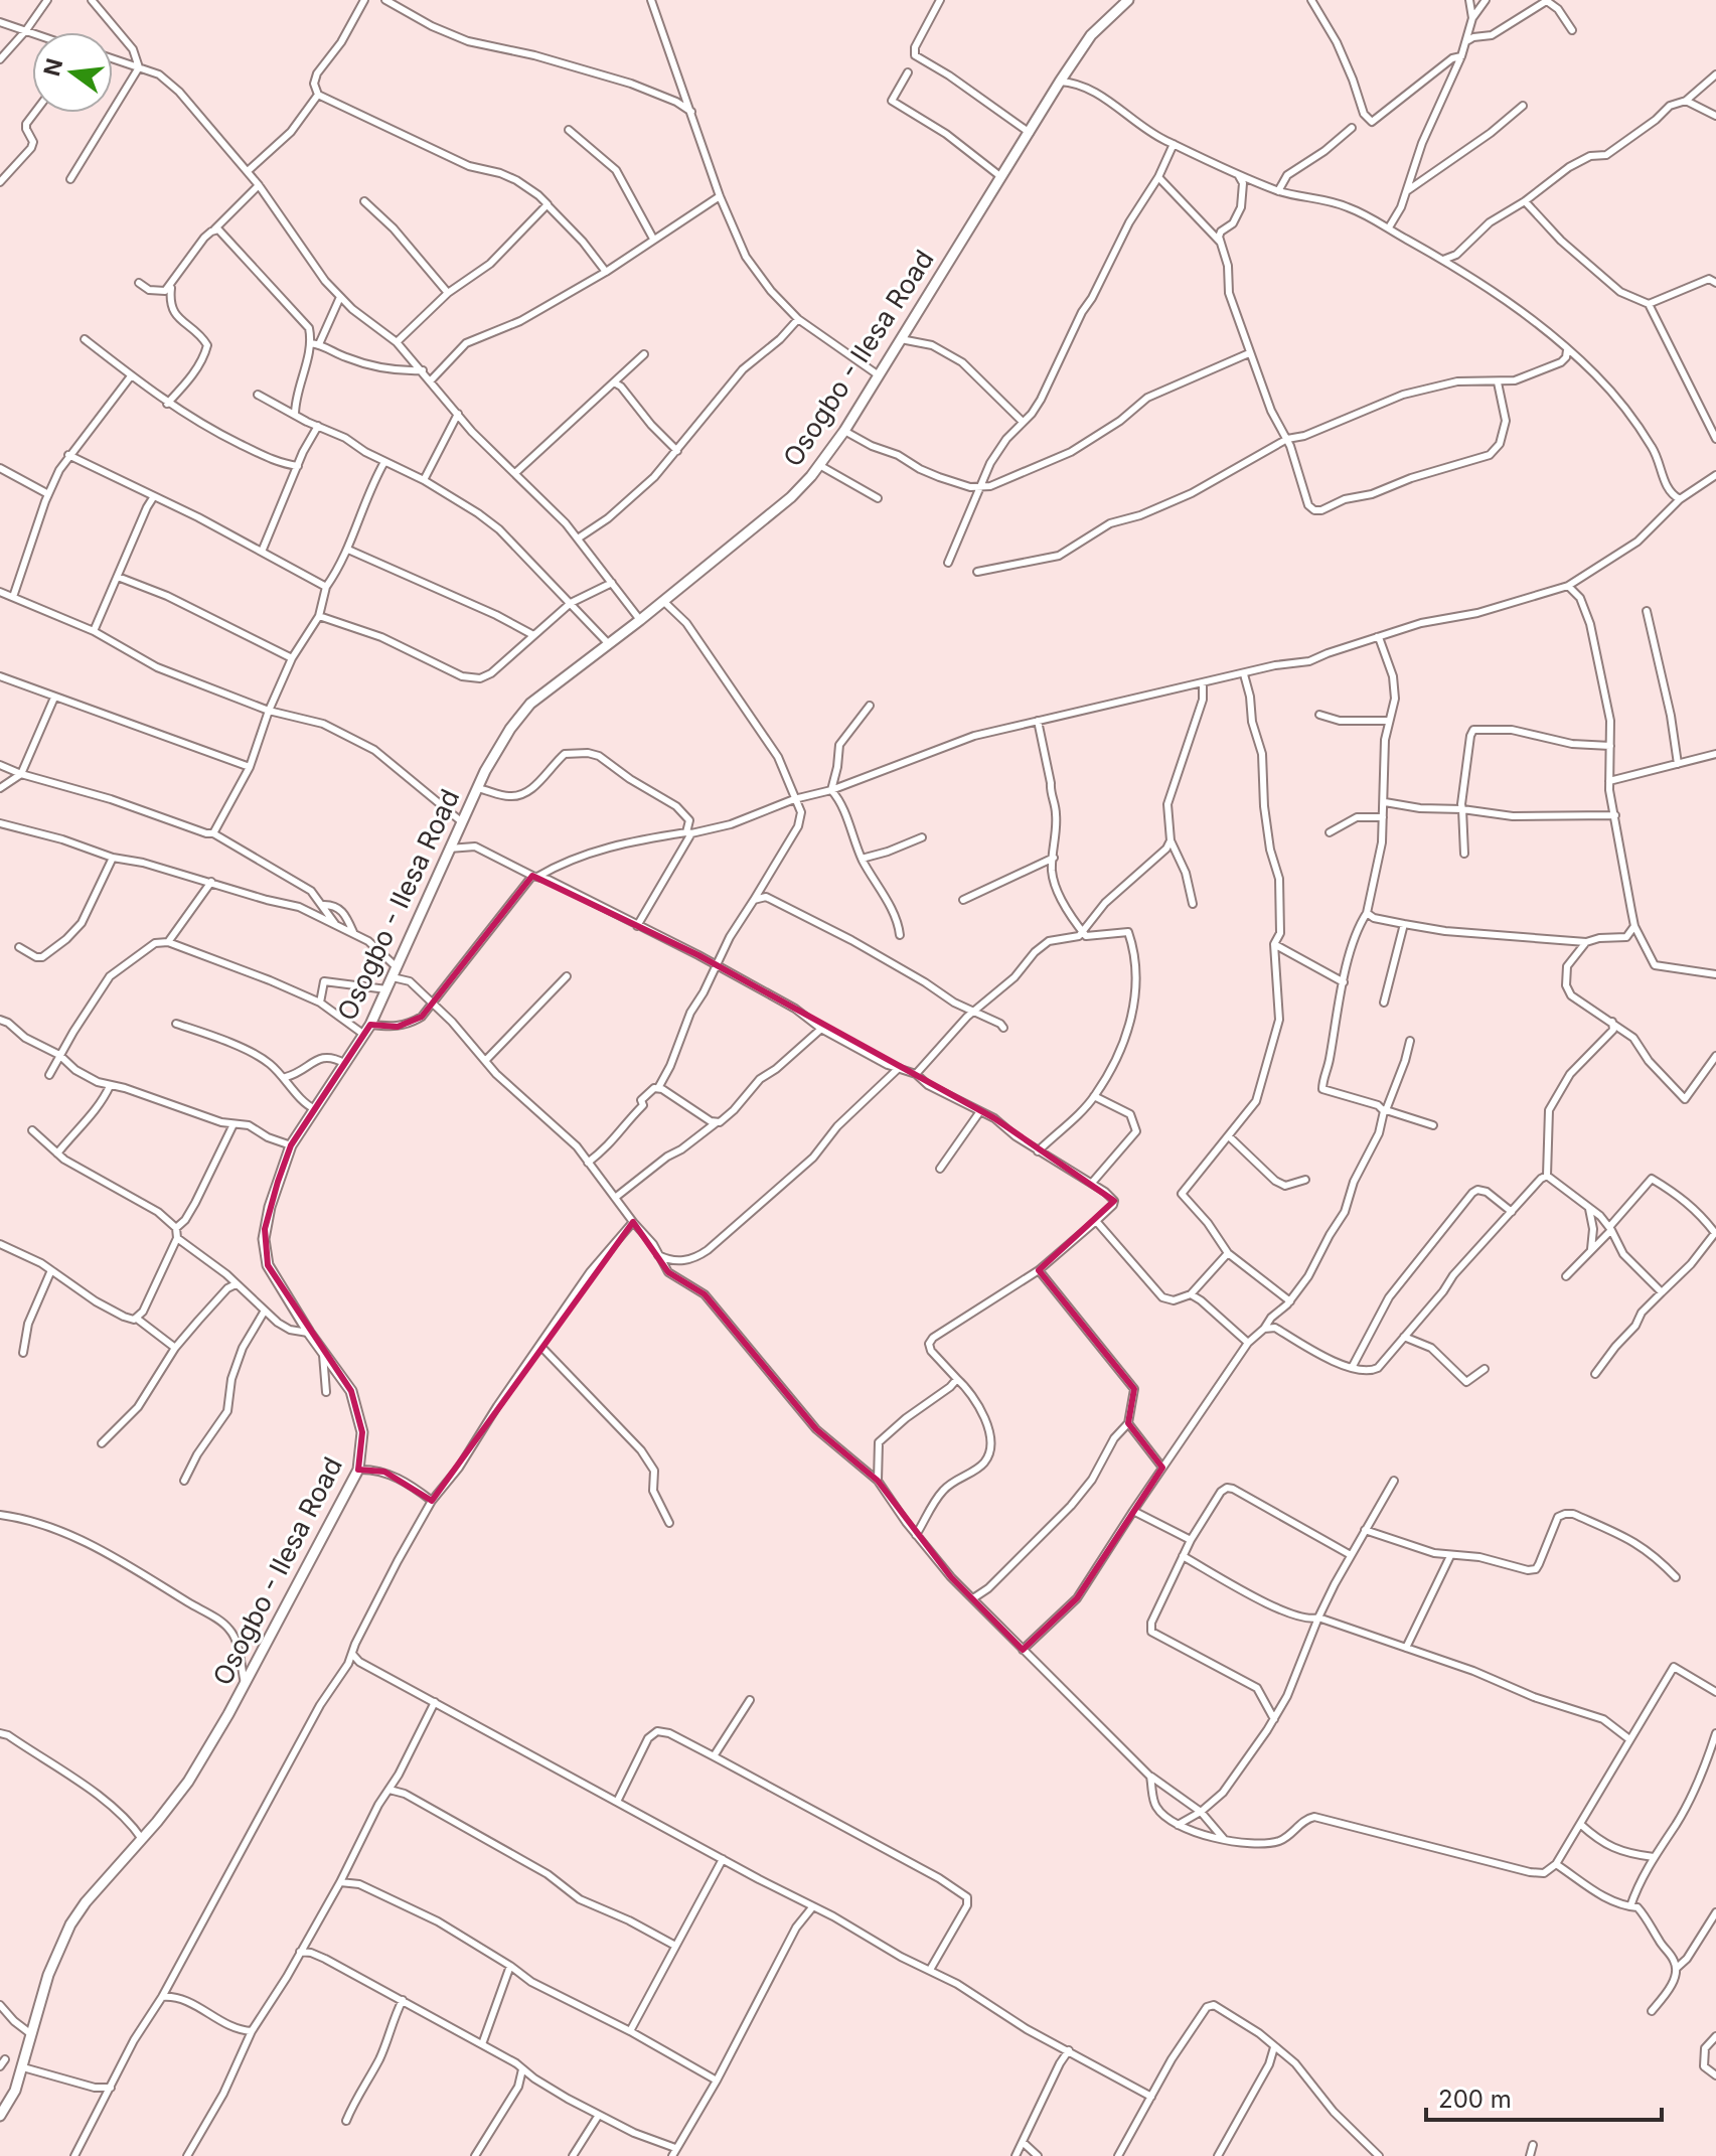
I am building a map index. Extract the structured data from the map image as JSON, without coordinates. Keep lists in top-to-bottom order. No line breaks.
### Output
{"streets":{"main road":["Osogbo - Ilesa Road"]},"scale_bar":"200 m","north":"left"}
